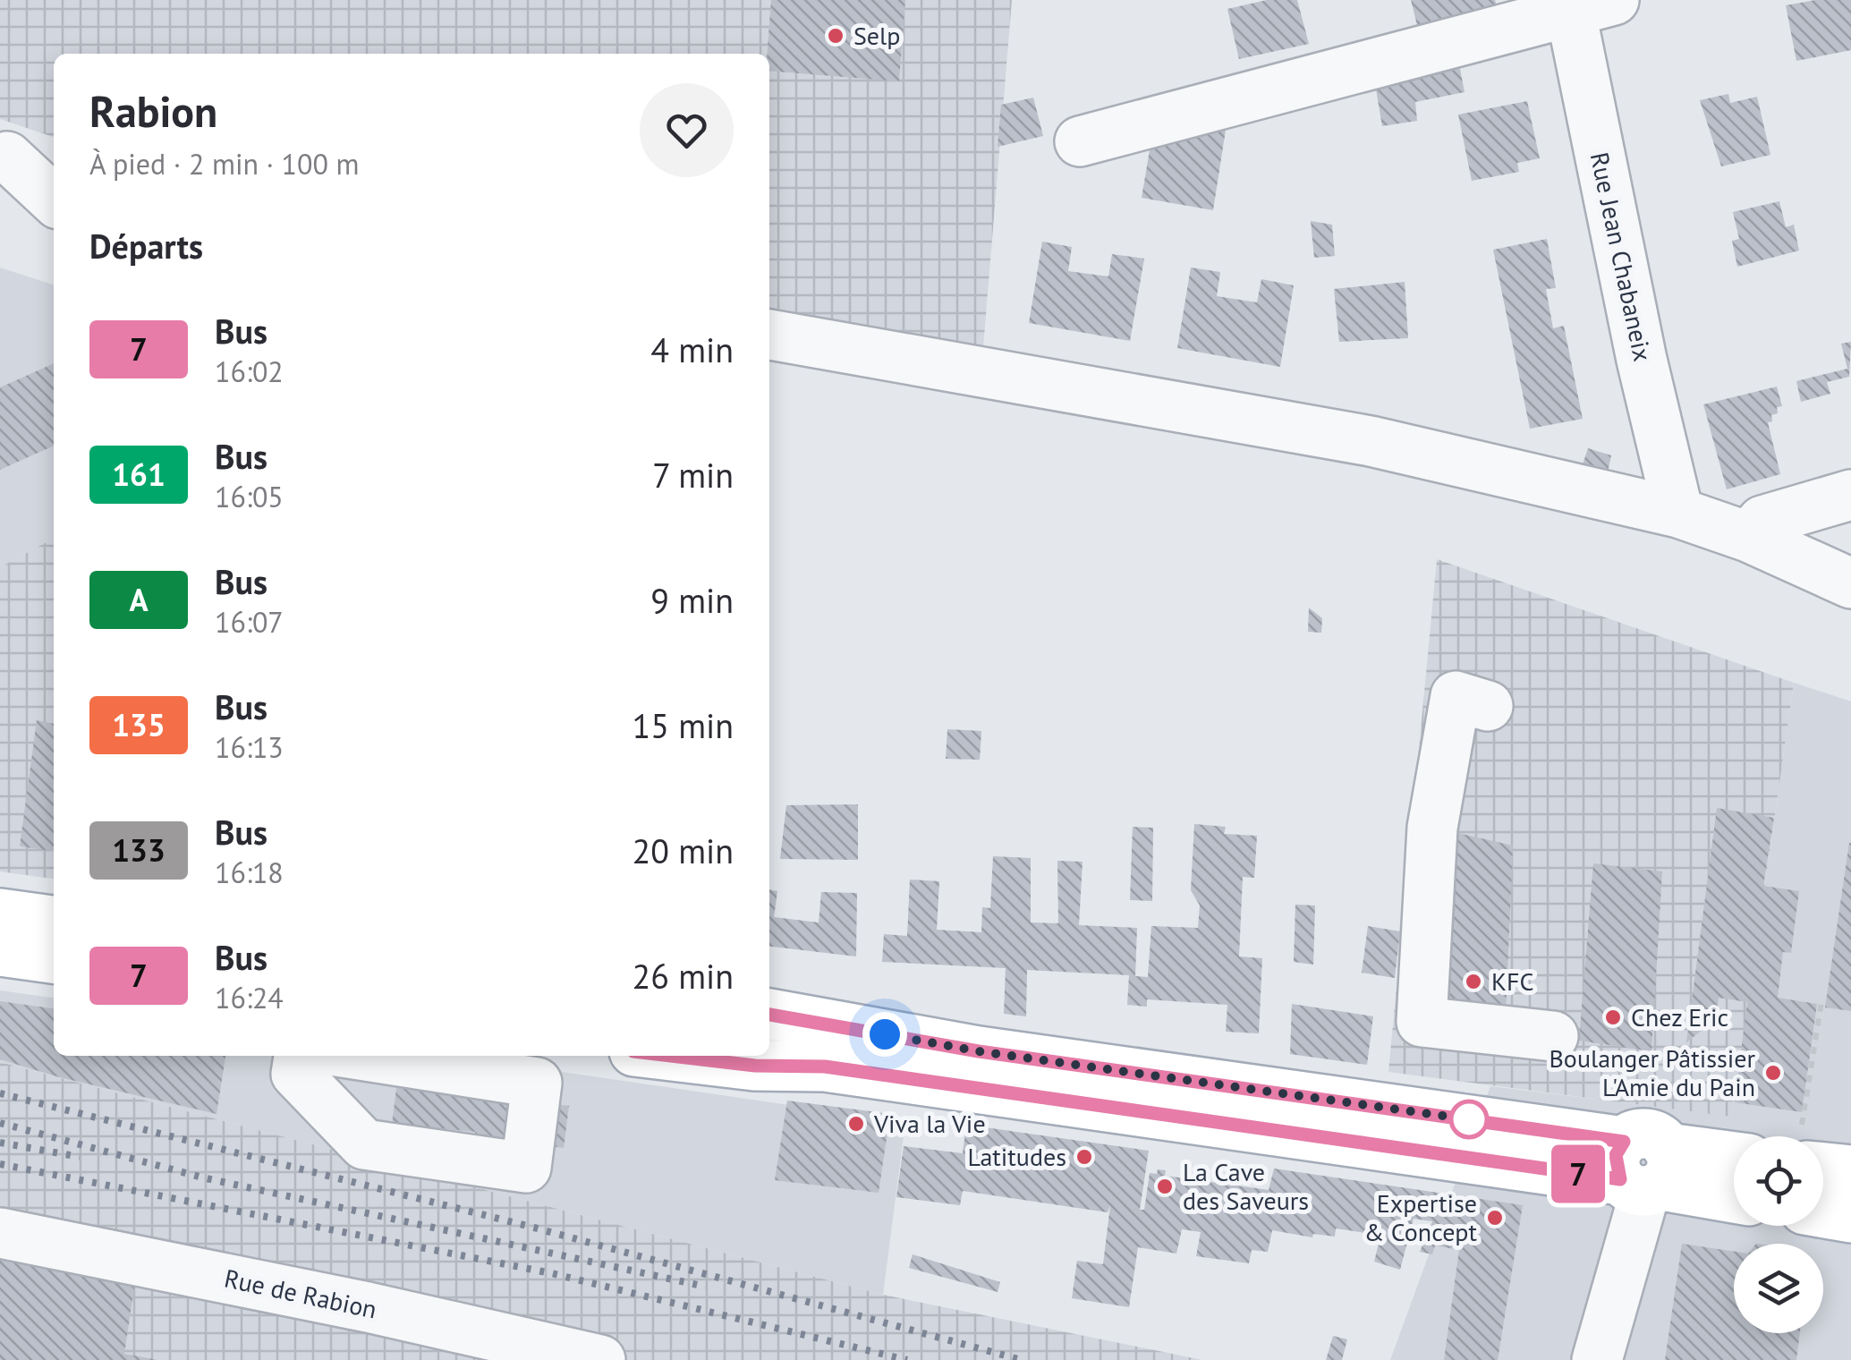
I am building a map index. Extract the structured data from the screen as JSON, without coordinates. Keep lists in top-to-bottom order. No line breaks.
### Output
{"streets":{"street":["Rue Jean Chabaneix","Rue de Rabion"]},"places":["Selp","KFC","Chez Eric","Boulanger Pâtissier L'Amie du Pain","Viva la Vie","Latitudes","La Cave des Saveurs","Expertise & Concept"],"lines":["bus line 7"],"page":{"on_map":"7","heading":[["Rabion","À pied · 2 min · 100 m"],"Départs"],"list":[{"mark":"7","name":"Bus","note":"16:02","value":"4 min"},{"mark":"161","name":"Bus","note":"16:05","value":"7 min"},{"mark":"A","name":"Bus","note":"16:07","value":"9 min"},{"mark":"135","name":"Bus","note":"16:13","value":"15 min"},{"mark":"133","name":"Bus","note":"16:18","value":"20 min"},{"mark":"7","name":"Bus","note":"16:24","value":"26 min"}]}}
